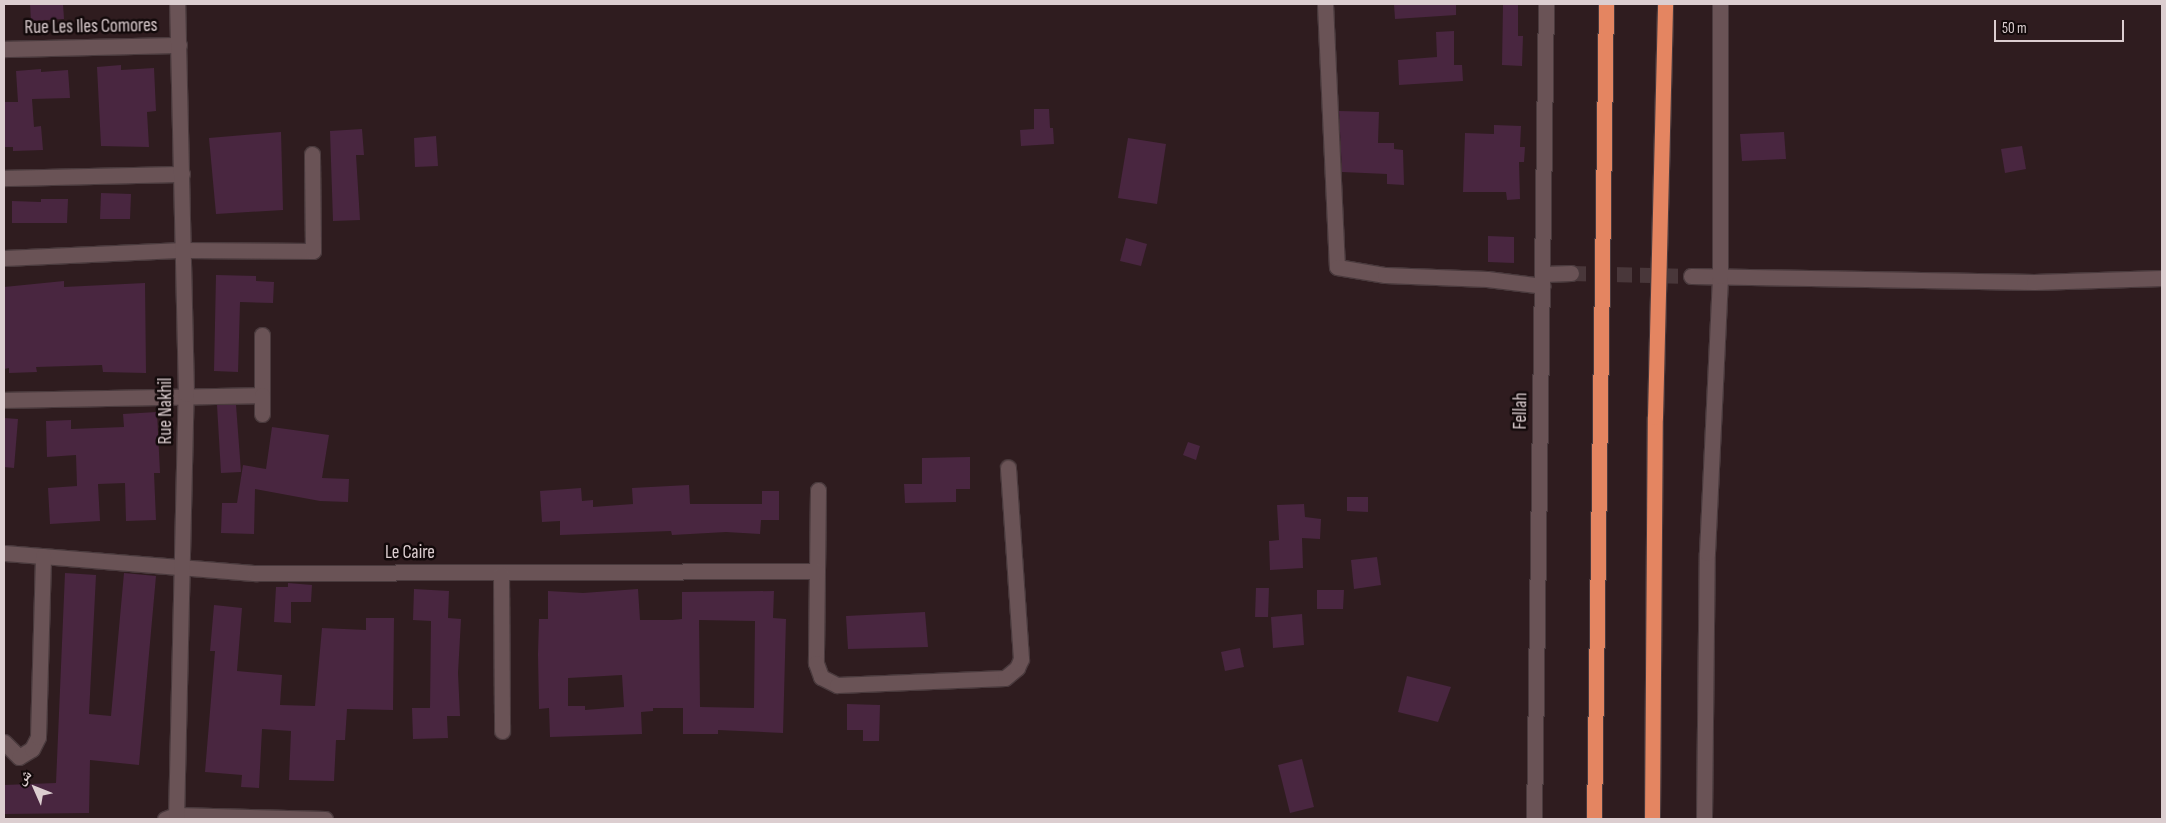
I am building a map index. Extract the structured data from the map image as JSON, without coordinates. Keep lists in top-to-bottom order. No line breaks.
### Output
{"streets":{"street":["Rue Les Iles Comores","Rue Nakhil","Fellah","Le Caire"]},"crossings":[["Rue Les Iles Comores","Rue Nakhil"],["Rue Nakhil","Le Caire"]],"scale_bar":"50 m","north":"top left"}
